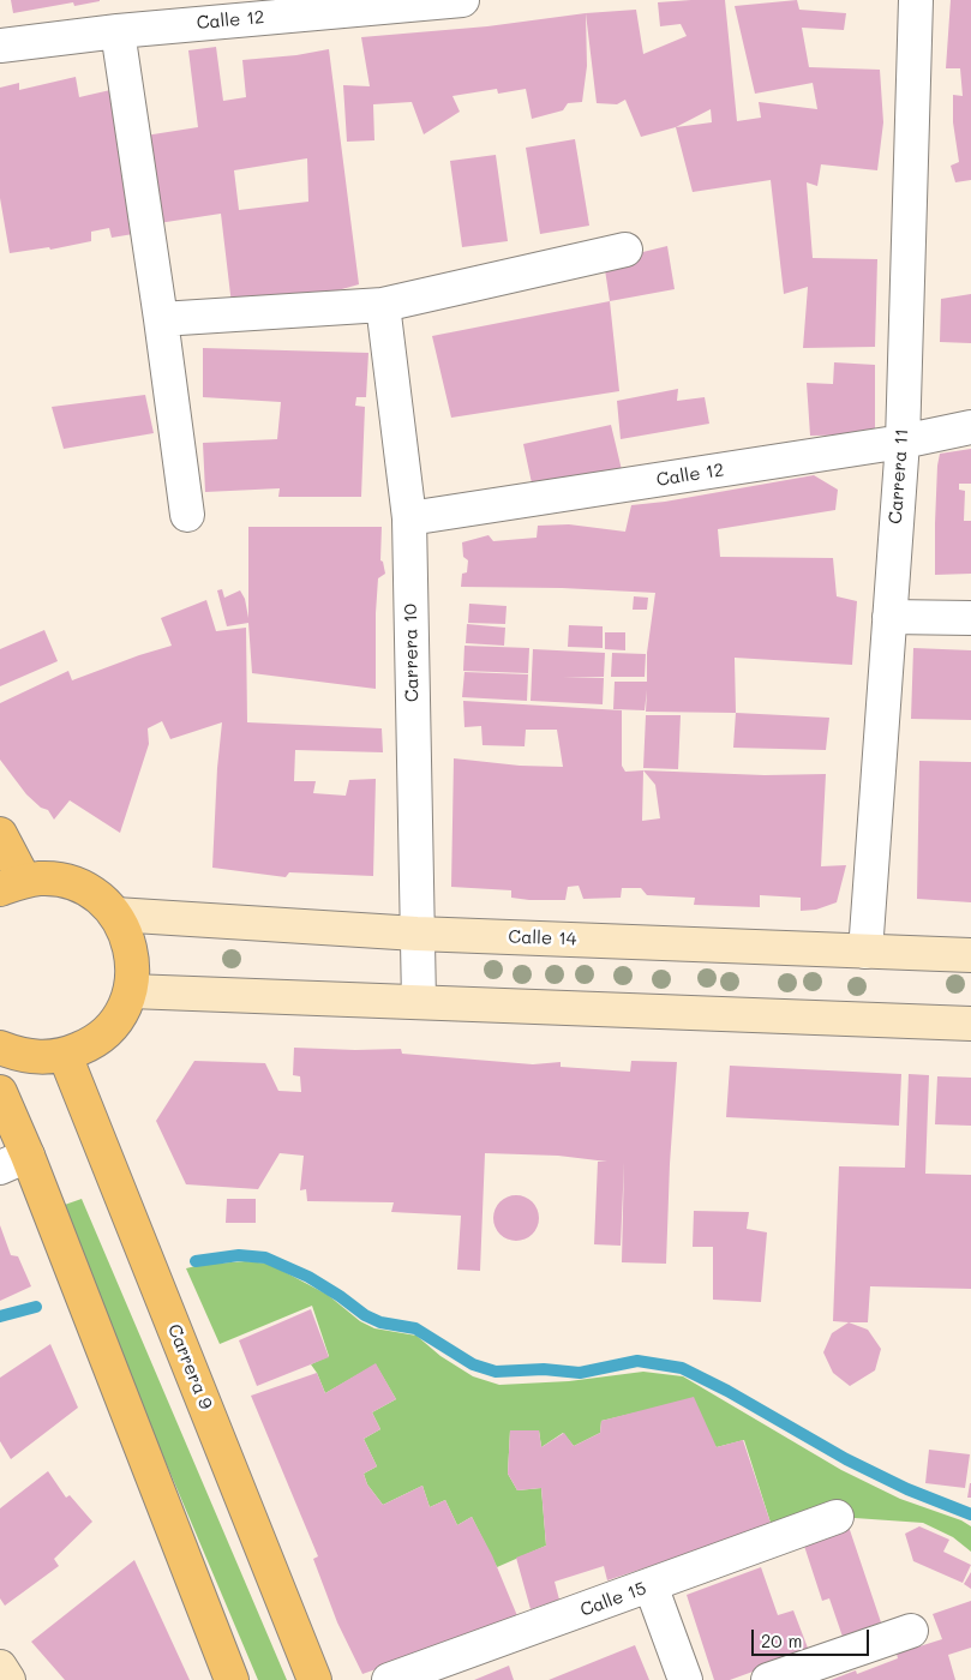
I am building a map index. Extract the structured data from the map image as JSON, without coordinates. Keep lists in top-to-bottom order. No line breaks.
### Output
{"streets":{"main road":["Carrera 9"],"street":["Calle 12","Carrera 11","Carrera 10","Calle 14","Calle 15"]},"crossings":[["Calle 12","Carrera 11"],["Calle 12","Carrera 10"],["Carrera 11","Calle 14"],["Carrera 10","Calle 14"]],"scale_bar":"20 m"}
